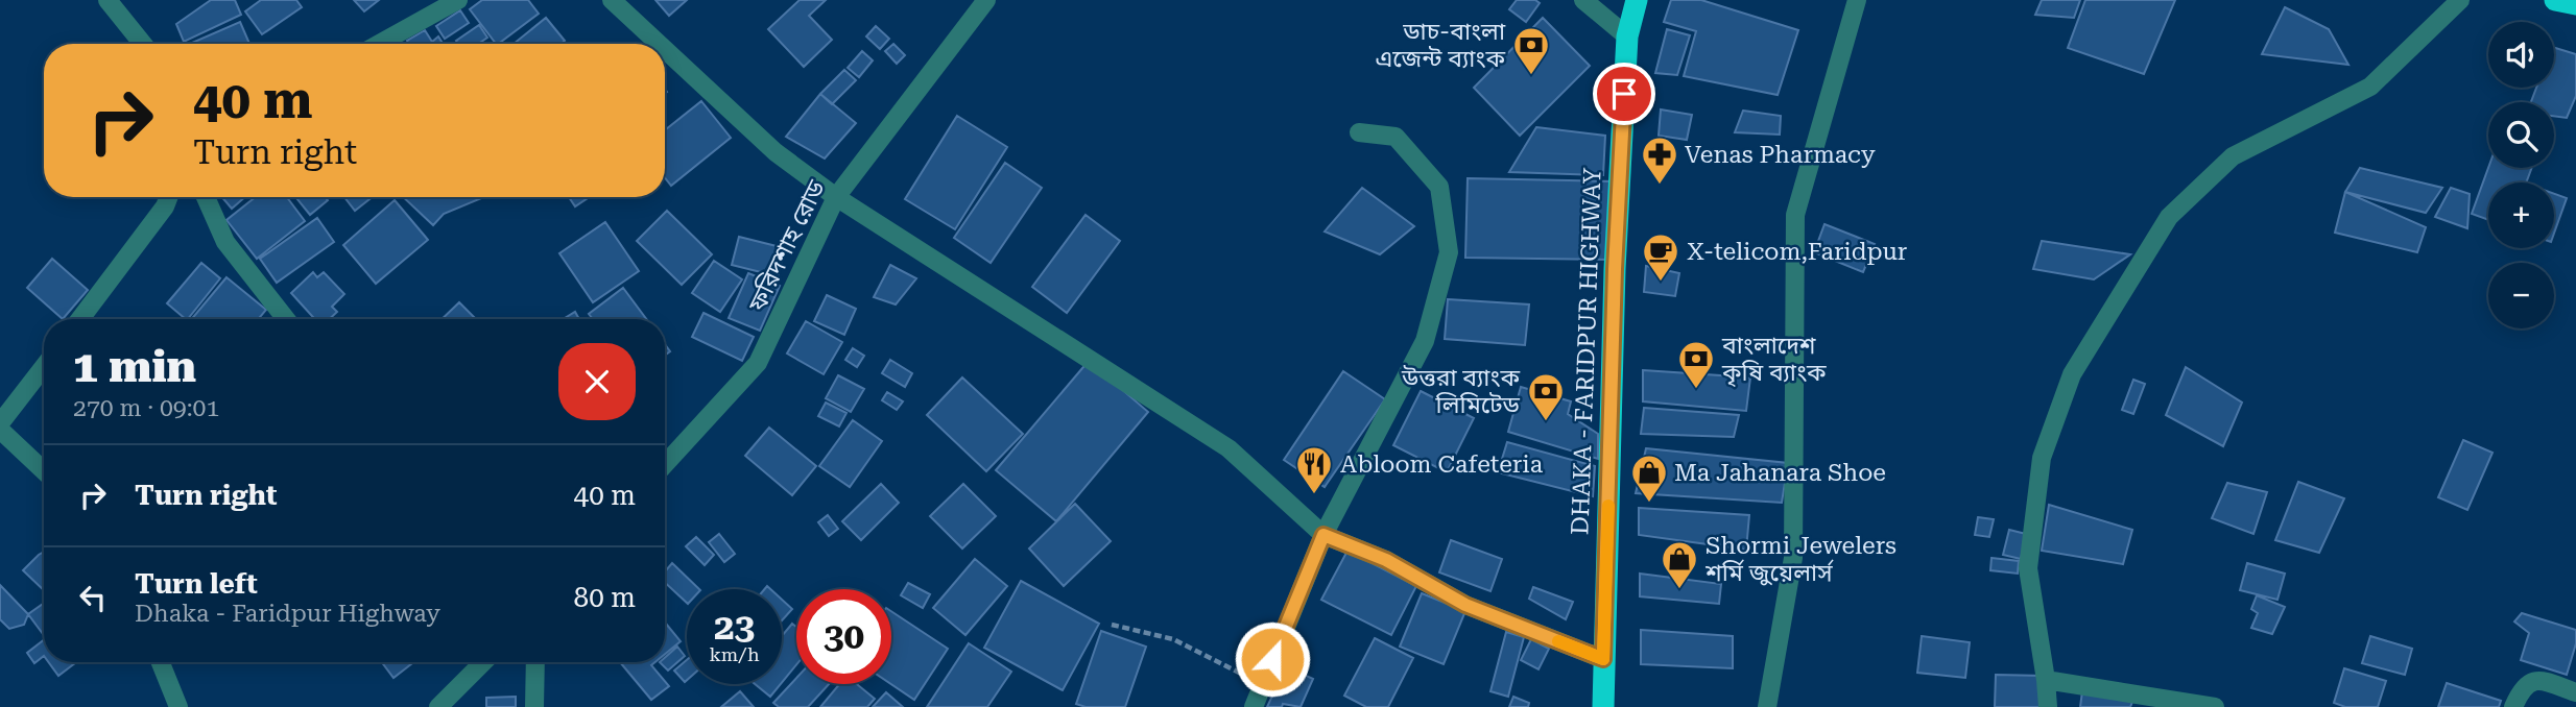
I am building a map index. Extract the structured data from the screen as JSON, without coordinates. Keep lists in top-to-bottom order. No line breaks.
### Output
{"streets":{"highway":["DHAKA - FARIDPUR HIGHWAY"],"street":["ফরিদশাহ রোড"]},"places":{"bank":["ডাচ-বাংলা এজেন্ট ব্যাংক","বাংলাদেশ কৃষি ব্যাংক","উত্তরা ব্যাংক লিমিটেড"],"pharmacy":["Venas Pharmacy"],"cafe":["X-telicom,Faridpur"],"restaurant":["Abloom Cafeteria"],"shop":["Ma Jahanara Shoe","Shormi Jewelers শর্মি জুয়েলার্স"]},"page":{"map_buttons":["+","−"],"turn":["40 m","Turn right"],"heading":["1 min","270 m · 09:01"],"list":[{"name":"Turn right","value":"40 m"},{"name":"Turn left","note":"Dhaka - Faridpur Highway","value":"80 m"}],"speed":"23 km/h","limit":"30"}}
